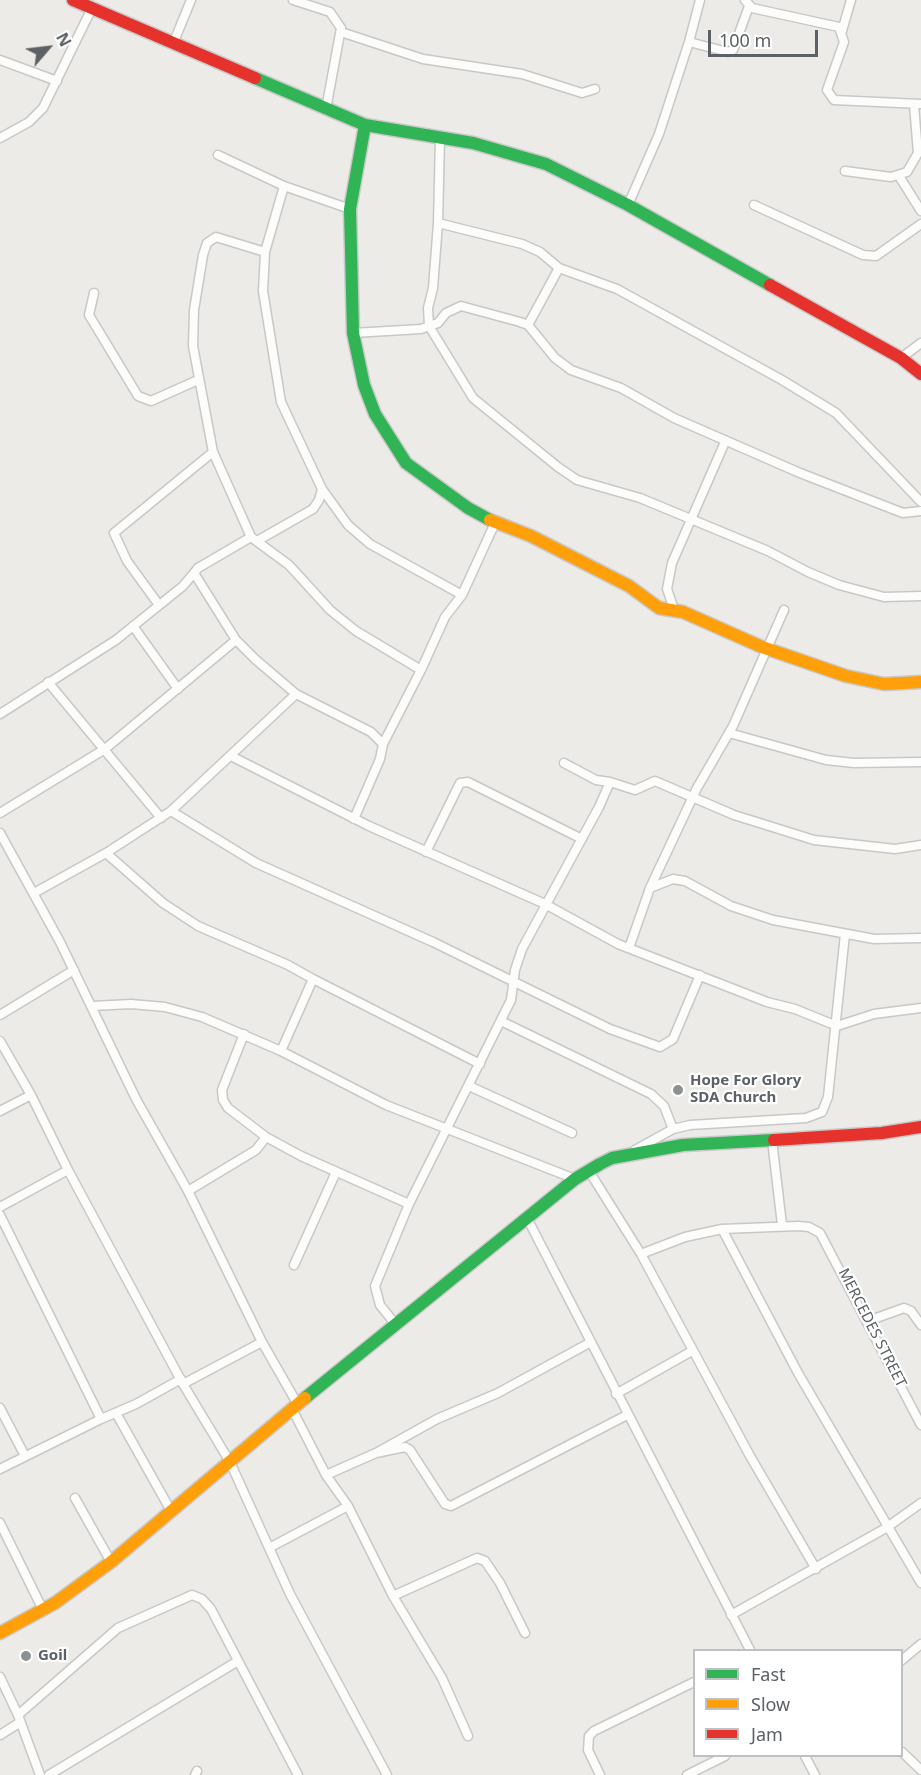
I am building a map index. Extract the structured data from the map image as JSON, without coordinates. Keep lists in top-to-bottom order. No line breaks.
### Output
{"streets":{"street":["MERCEDES STREET"]},"places":["Hope For Glory SDA Church","Goil"],"legend":["Fast","Slow","Jam"],"scale_bar":"100 m","north":"top right"}
